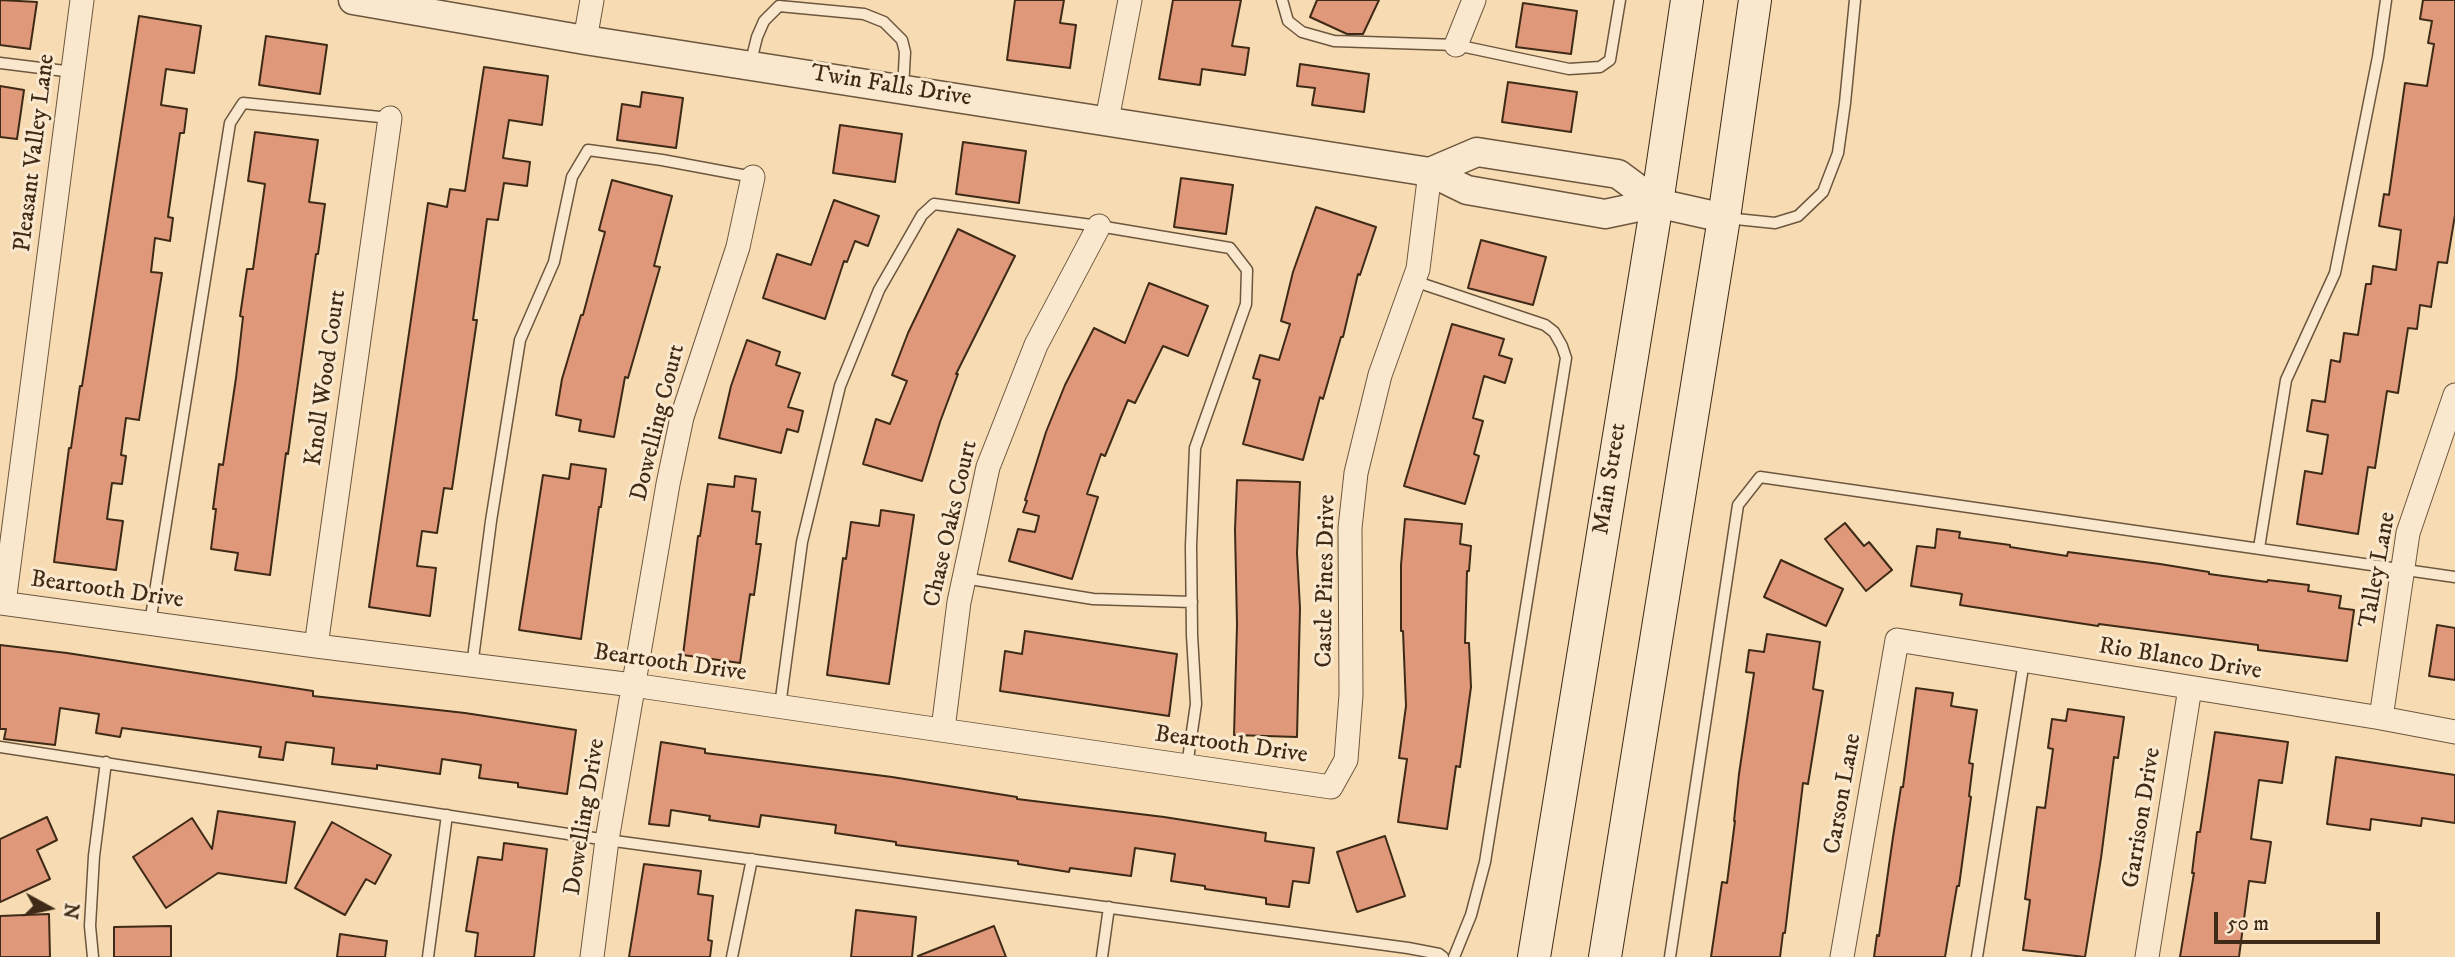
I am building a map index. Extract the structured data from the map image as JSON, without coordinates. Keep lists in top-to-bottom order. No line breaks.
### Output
{"streets":{"main road":["Main Street"],"street":["Twin Falls Drive","Pleasant Valley Lane","Knoll Wood Court","Dowelling Court","Chase Oaks Court","Talley Lane","Castle Pines Drive","Beartooth Drive","Rio Blanco Drive","Carson Lane","Dowelling Drive","Garrison Drive"]},"crossings":[["Twin Falls Drive","Main Street"],["Twin Falls Drive","Castle Pines Drive"],["Pleasant Valley Lane","Beartooth Drive"],["Knoll Wood Court","Beartooth Drive"],["Dowelling Court","Beartooth Drive"],["Dowelling Court","Dowelling Drive"],["Chase Oaks Court","Beartooth Drive"],["Talley Lane","Rio Blanco Drive"],["Castle Pines Drive","Beartooth Drive"],["Beartooth Drive","Dowelling Drive"],["Rio Blanco Drive","Carson Lane"],["Rio Blanco Drive","Garrison Drive"]],"scale_bar":"50 m","north":"right"}
